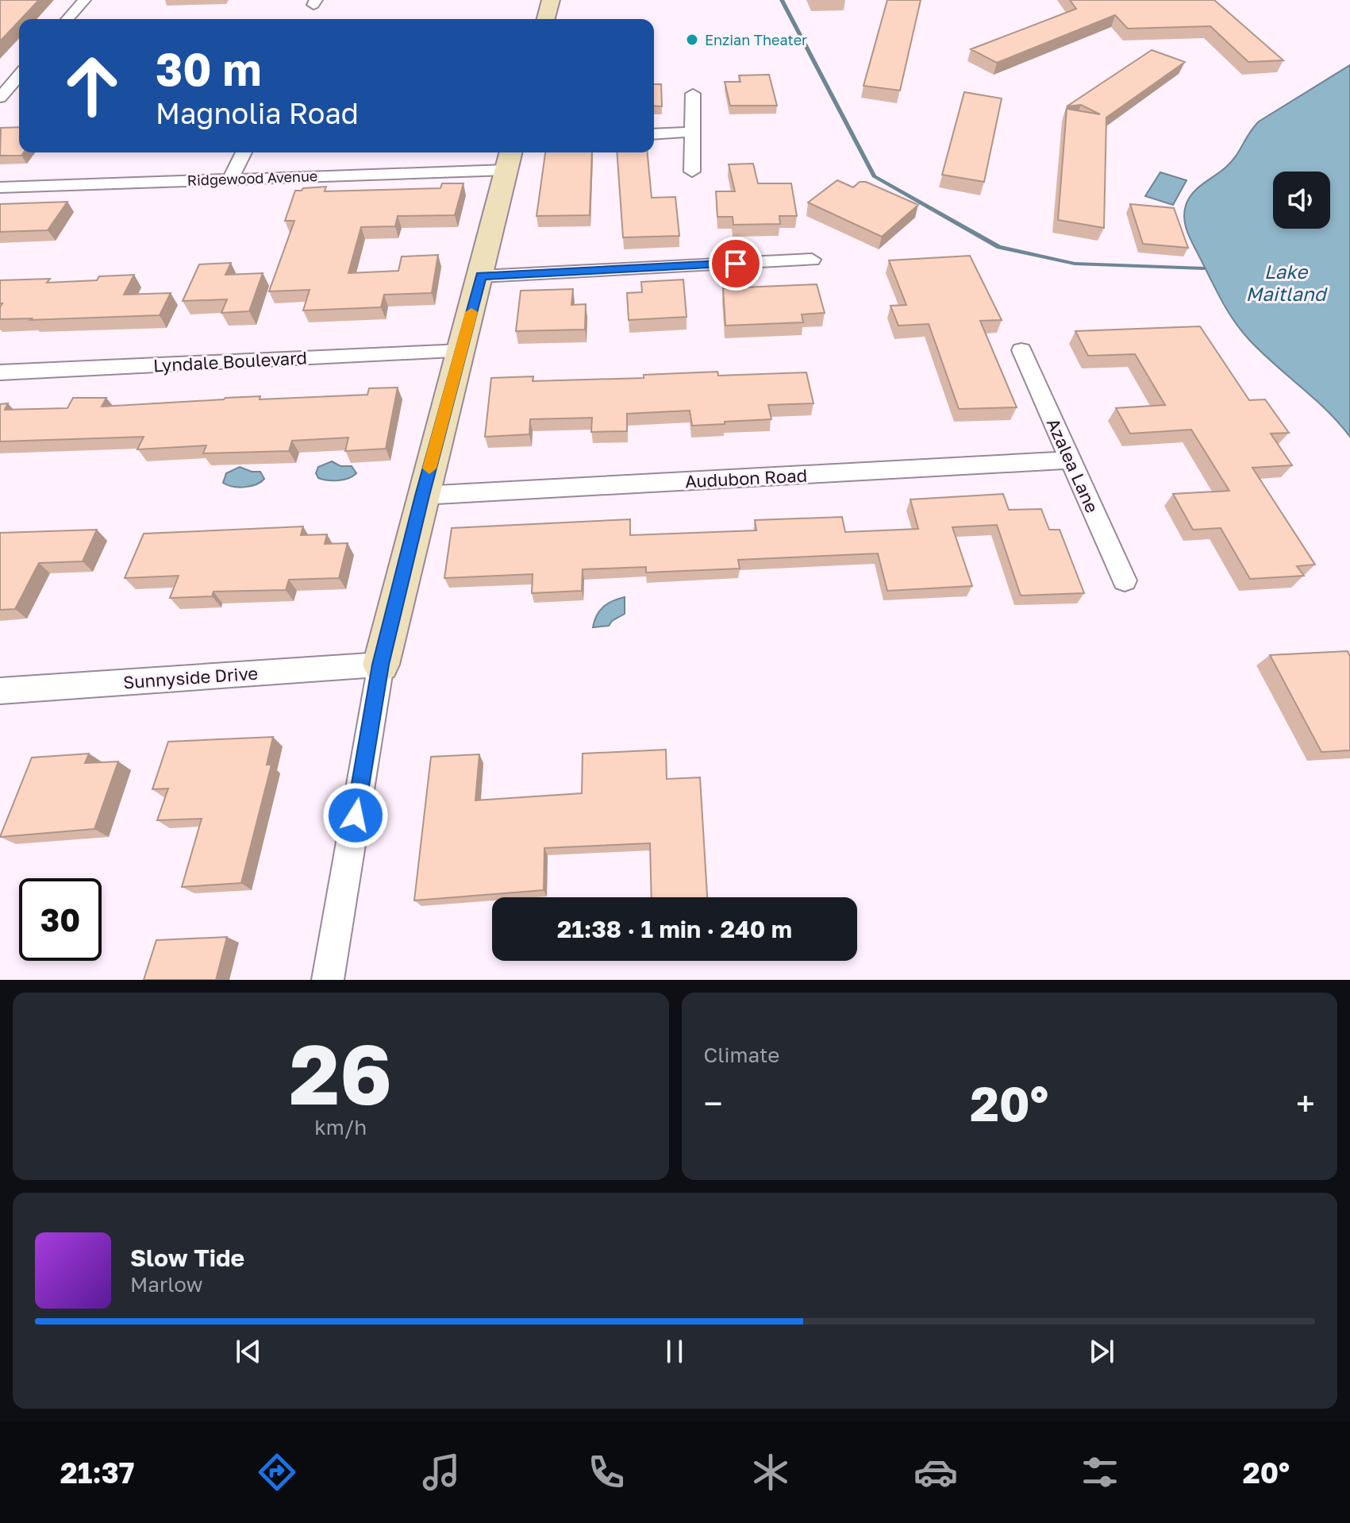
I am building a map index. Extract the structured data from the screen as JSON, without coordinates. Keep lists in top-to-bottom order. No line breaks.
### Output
{"streets":{"street":["Ridgewood Avenue","Lyndale Boulevard","Azalea Lane","Audubon Road","Sunnyside Drive"]},"crossings":[["Azalea Lane","Audubon Road"]],"water":["Lake Maitland"],"places":["Enzian Theater"],"page":{"turn":["30 m","Magnolia Road"],"limit":"30","trip":"21:38 · 1 min · 240 m","tile":[["26","km/h"],"Climate"],"heat":["−","20°","+"],"song":["Slow Tide","Marlow"],"tabs":["21:37","20°"]}}
